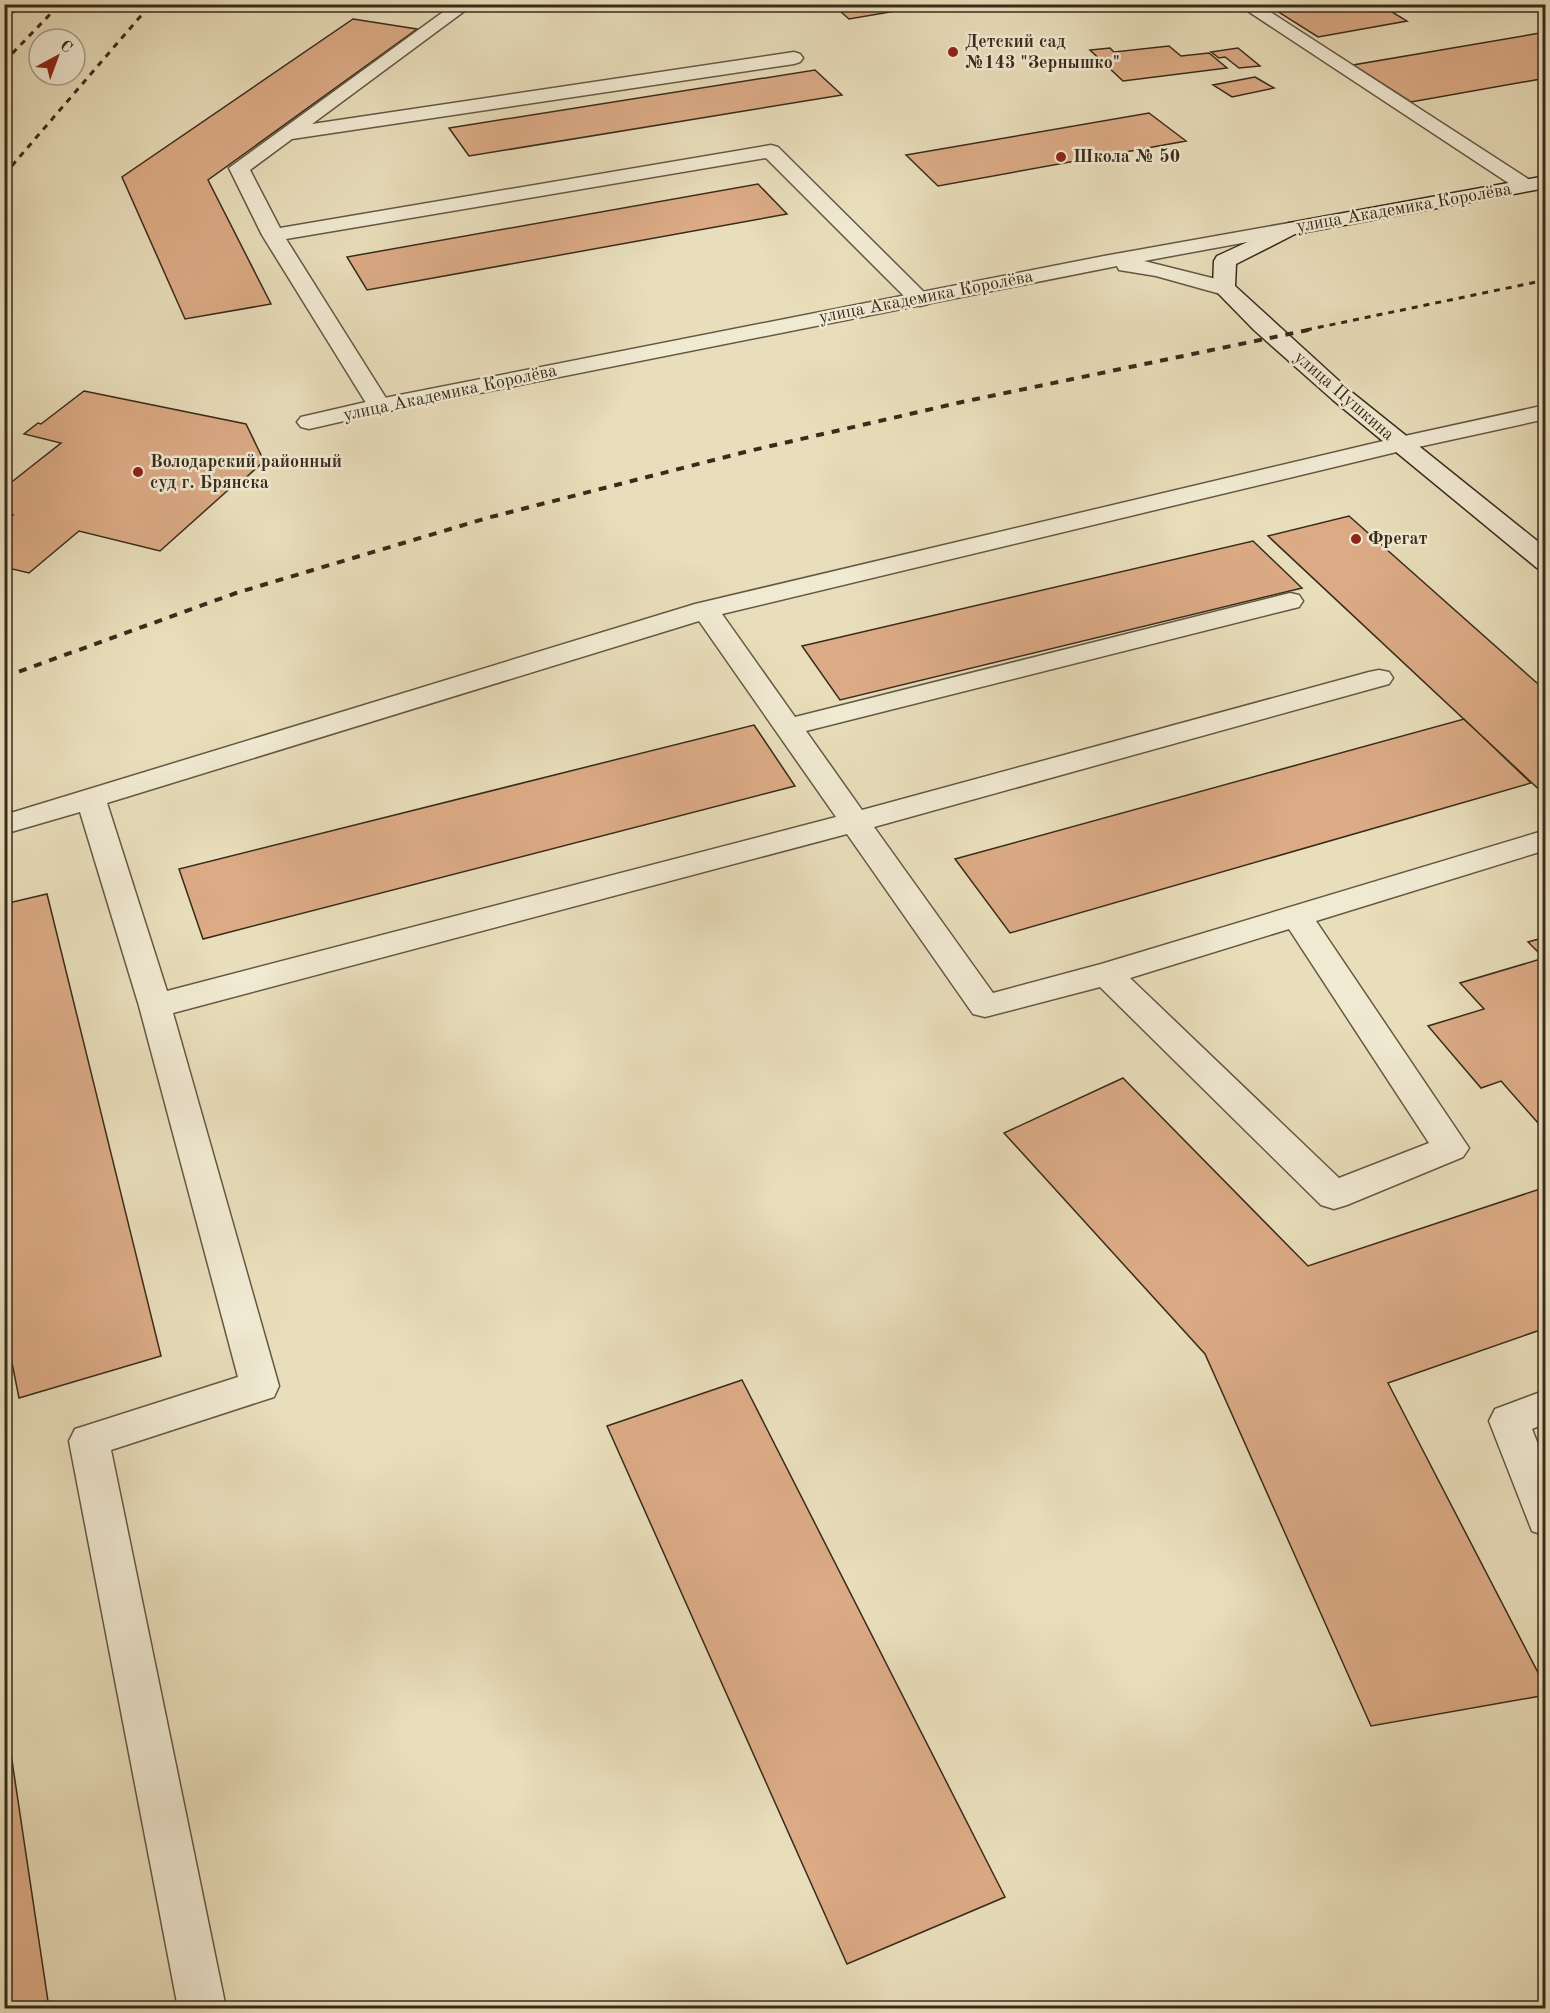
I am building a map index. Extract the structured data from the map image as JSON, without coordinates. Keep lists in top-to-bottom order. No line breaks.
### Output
{"streets":{"street":["улица Академика Королёва","улица Пушкина"]},"places":["Детский сад №143 \"Зернышко\"","Школа № 50","Володарский районный суд г. Брянска","Фрегат"],"north":"top right"}
